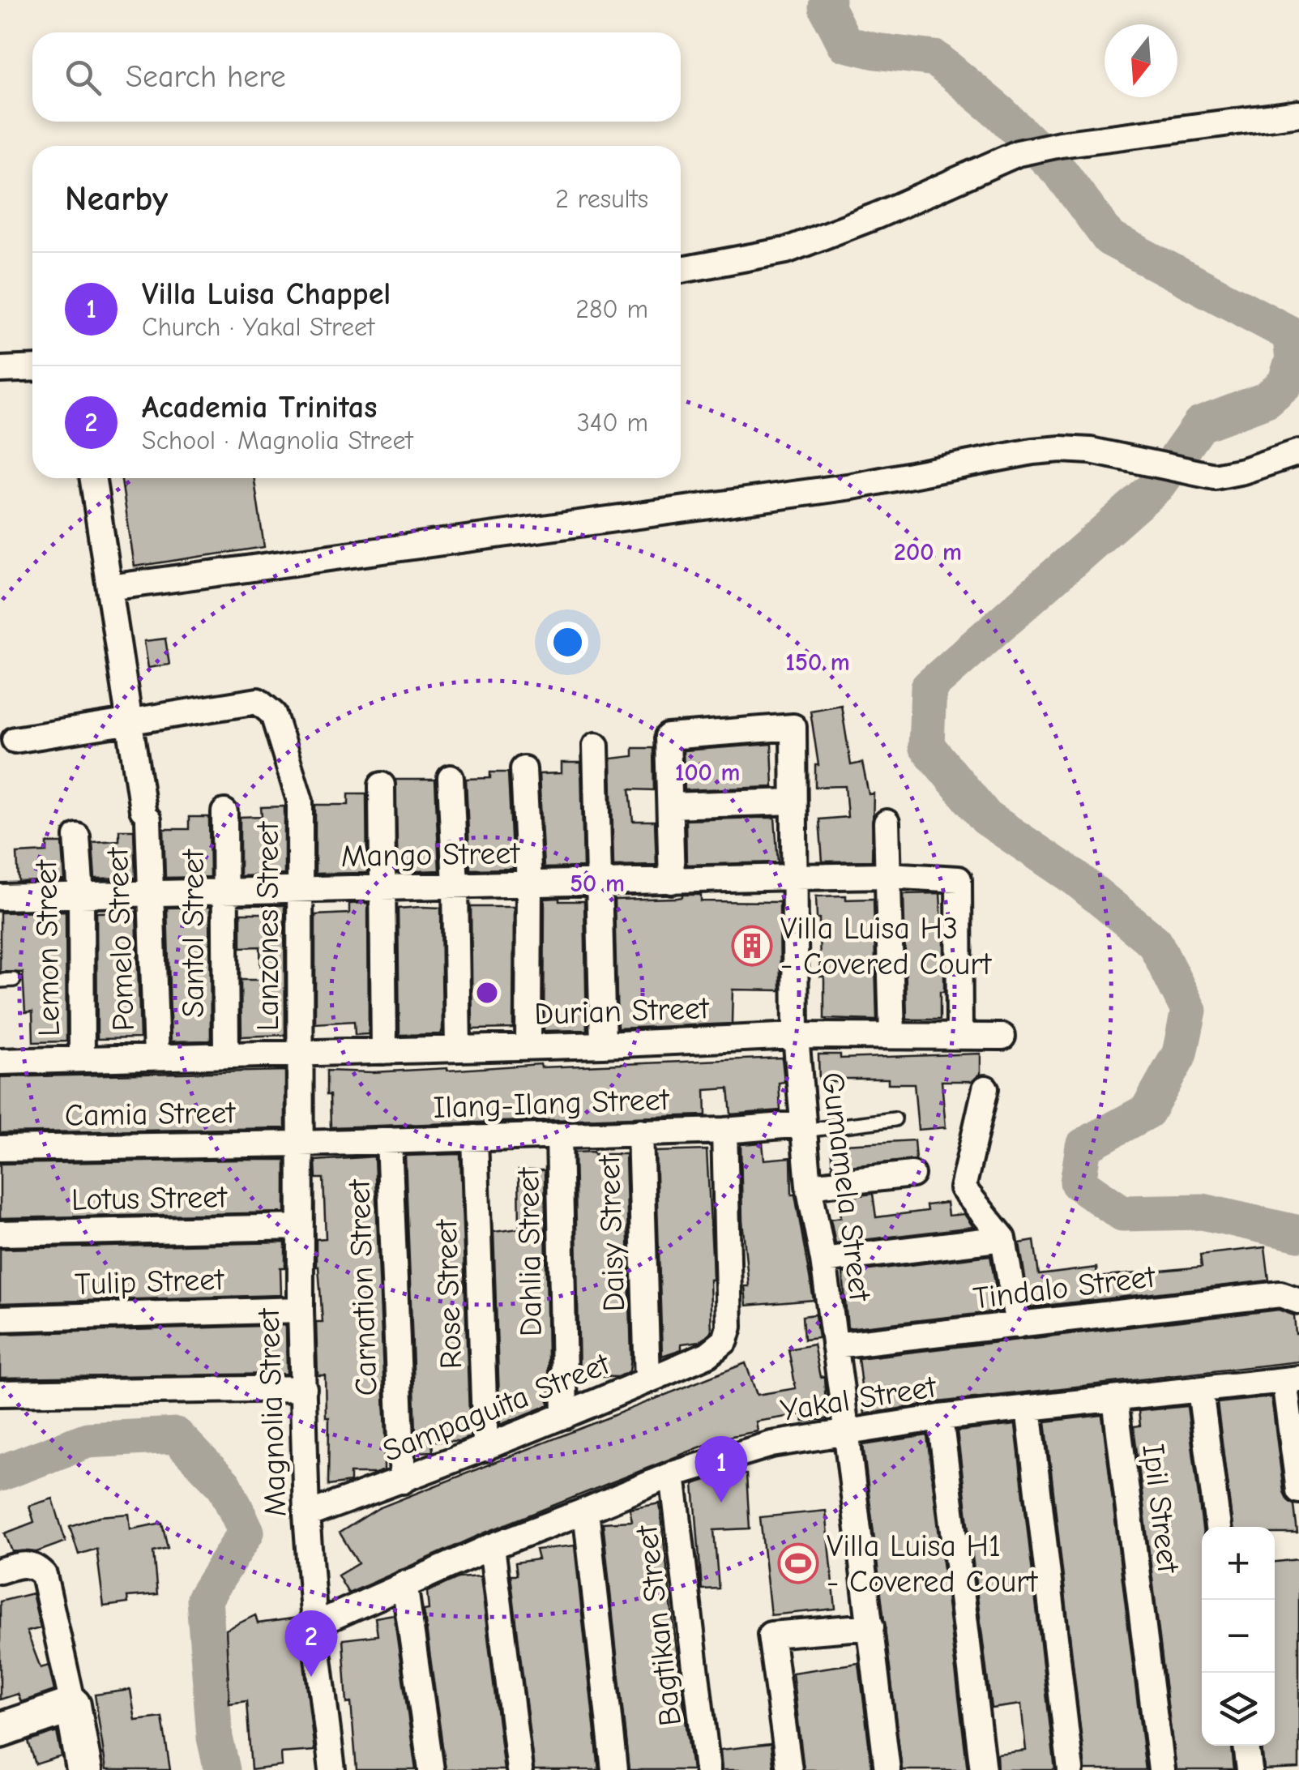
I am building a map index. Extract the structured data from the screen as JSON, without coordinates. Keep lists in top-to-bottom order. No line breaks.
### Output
{"streets":{"street":["Mango Street","Lanzones Street","Santol Street","Pomelo Street","Lemon Street","Durian Street","Ilang-Ilang Street","Camia Street","Gumamela Street","Lotus Street","Daisy Street","Dahlia Street","Tulip Street","Tindalo Street","Carnation Street","Rose Street","Yakal Street","Sampaguita Street","Magnolia Street","Ipil Street","Bagtikan Street"]},"crossings":[["Mango Street","Lanzones Street"],["Mango Street","Santol Street"],["Mango Street","Pomelo Street"],["Mango Street","Lemon Street"],["Mango Street","Durian Street"],["Mango Street","Gumamela Street"],["Lanzones Street","Pomelo Street"],["Lanzones Street","Durian Street"],["Lanzones Street","Magnolia Street"],["Santol Street","Durian Street"],["Pomelo Street","Durian Street"],["Lemon Street","Durian Street"],["Durian Street","Gumamela Street"],["Durian Street","Magnolia Street"],["Ilang-Ilang Street","Camia Street"],["Ilang-Ilang Street","Gumamela Street"],["Ilang-Ilang Street","Daisy Street"],["Ilang-Ilang Street","Dahlia Street"],["Ilang-Ilang Street","Carnation Street"],["Ilang-Ilang Street","Rose Street"],["Ilang-Ilang Street","Sampaguita Street"],["Ilang-Ilang Street","Magnolia Street"],["Camia Street","Magnolia Street"],["Gumamela Street","Tindalo Street"],["Gumamela Street","Yakal Street"],["Lotus Street","Magnolia Street"],["Daisy Street","Sampaguita Street"],["Dahlia Street","Sampaguita Street"],["Tulip Street","Magnolia Street"],["Carnation Street","Sampaguita Street"],["Rose Street","Sampaguita Street"],["Yakal Street","Magnolia Street"],["Yakal Street","Ipil Street"],["Yakal Street","Bagtikan Street"],["Sampaguita Street","Magnolia Street"]],"places":{"building":["Villa Luisa H3 - Covered Court"],"sports":["Villa Luisa H1 - Covered Court"]},"north":"bottom","page":{"search":"Search here","heading":["Nearby","2 results"],"list":[{"mark":"1","name":"Villa Luisa Chappel","note":"Church · Yakal Street","value":"280 m"},{"mark":"2","name":"Academia Trinitas","note":"School · Magnolia Street","value":"340 m"}],"pins":["1","2"],"map_buttons":["+","−"]},"rings":["200 m","150 m","100 m","50 m"]}
